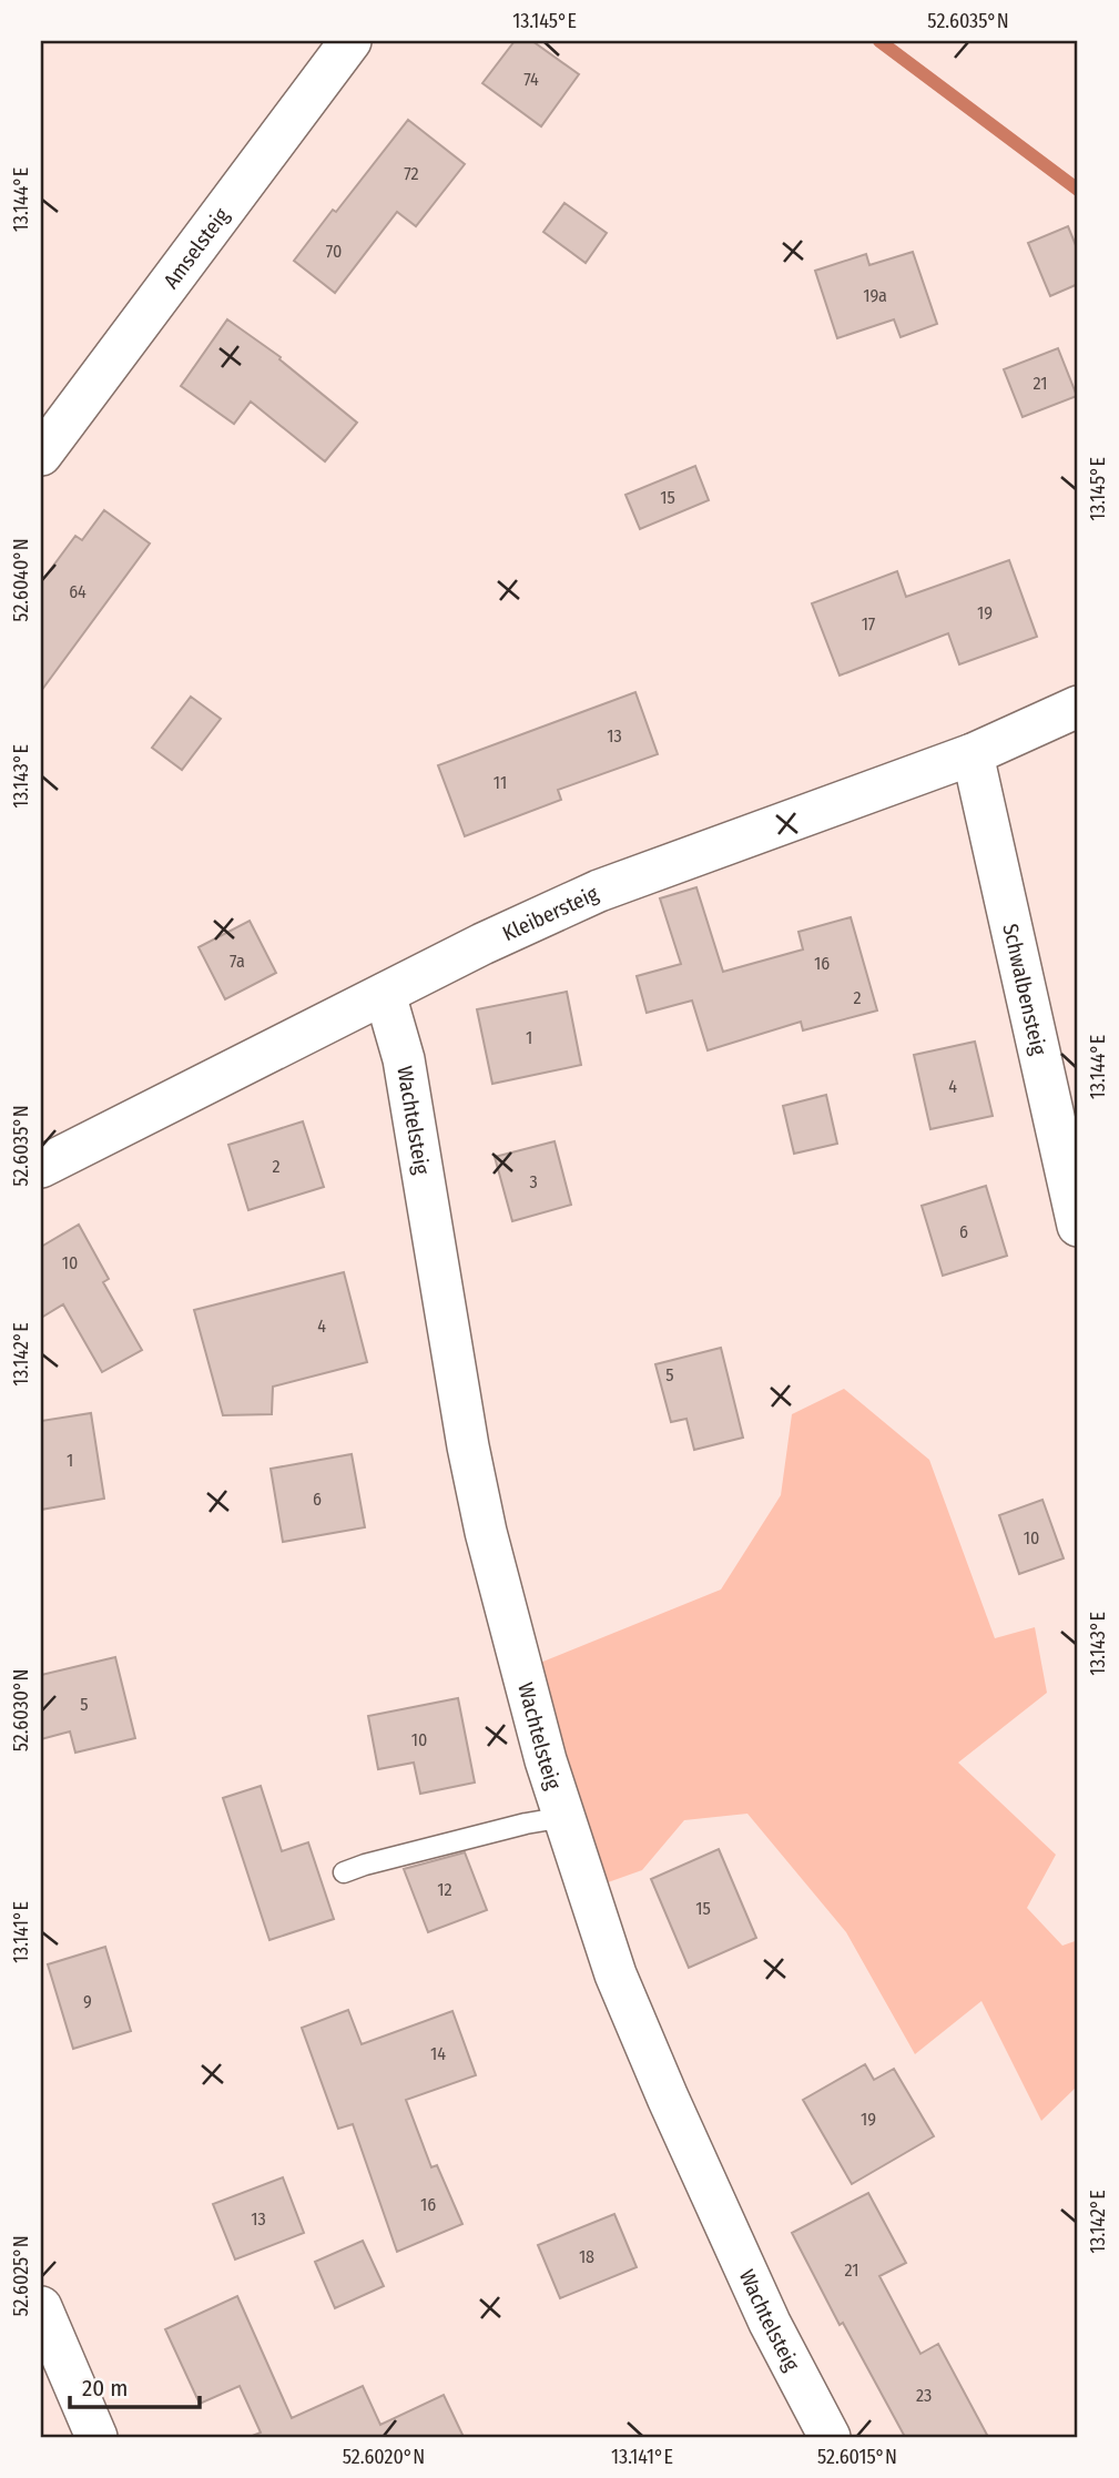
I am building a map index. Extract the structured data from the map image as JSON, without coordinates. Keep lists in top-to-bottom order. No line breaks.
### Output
{"streets":{"street":["Amselsteig","Kleibersteig","Schwalbensteig","Wachtelsteig"]},"crossings":[["Kleibersteig","Schwalbensteig"],["Kleibersteig","Wachtelsteig"]],"house_numbers":["74","72","70","19a","21","15","64","19","17","13","11","7a","16","2","1","4","2","3","6","10","4","5","1","6","10","5","10","12","15","9","14","19","16","13","18","21","23"],"scale_bar":"20 m","coordinates":["13.145°E","52.6035°N","13.144°E","52.6040°N","13.143°E","13.142°E","52.6030°N","13.141°E","52.6025°N","52.6020°N","52.6015°N"]}
